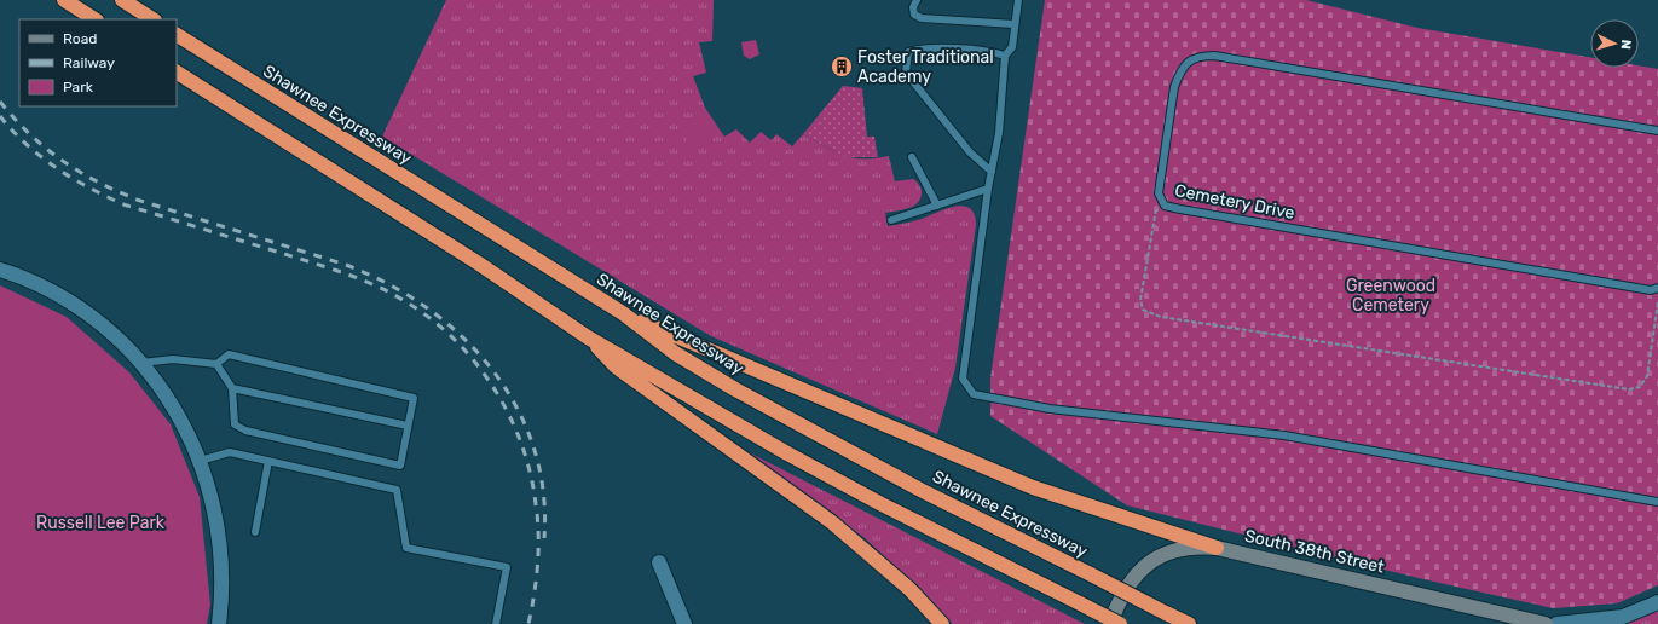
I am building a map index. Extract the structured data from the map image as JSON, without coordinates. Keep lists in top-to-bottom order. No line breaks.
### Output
{"streets":{"highway":["Shawnee Expressway"],"main road":["South 38th Street"],"lane":["Cemetery Drive"]},"parks":["Greenwood Cemetery","Russell Lee Park"],"places":{"building":["Foster Traditional Academy"]},"legend":["Road","Railway","Park"],"north":"right"}
